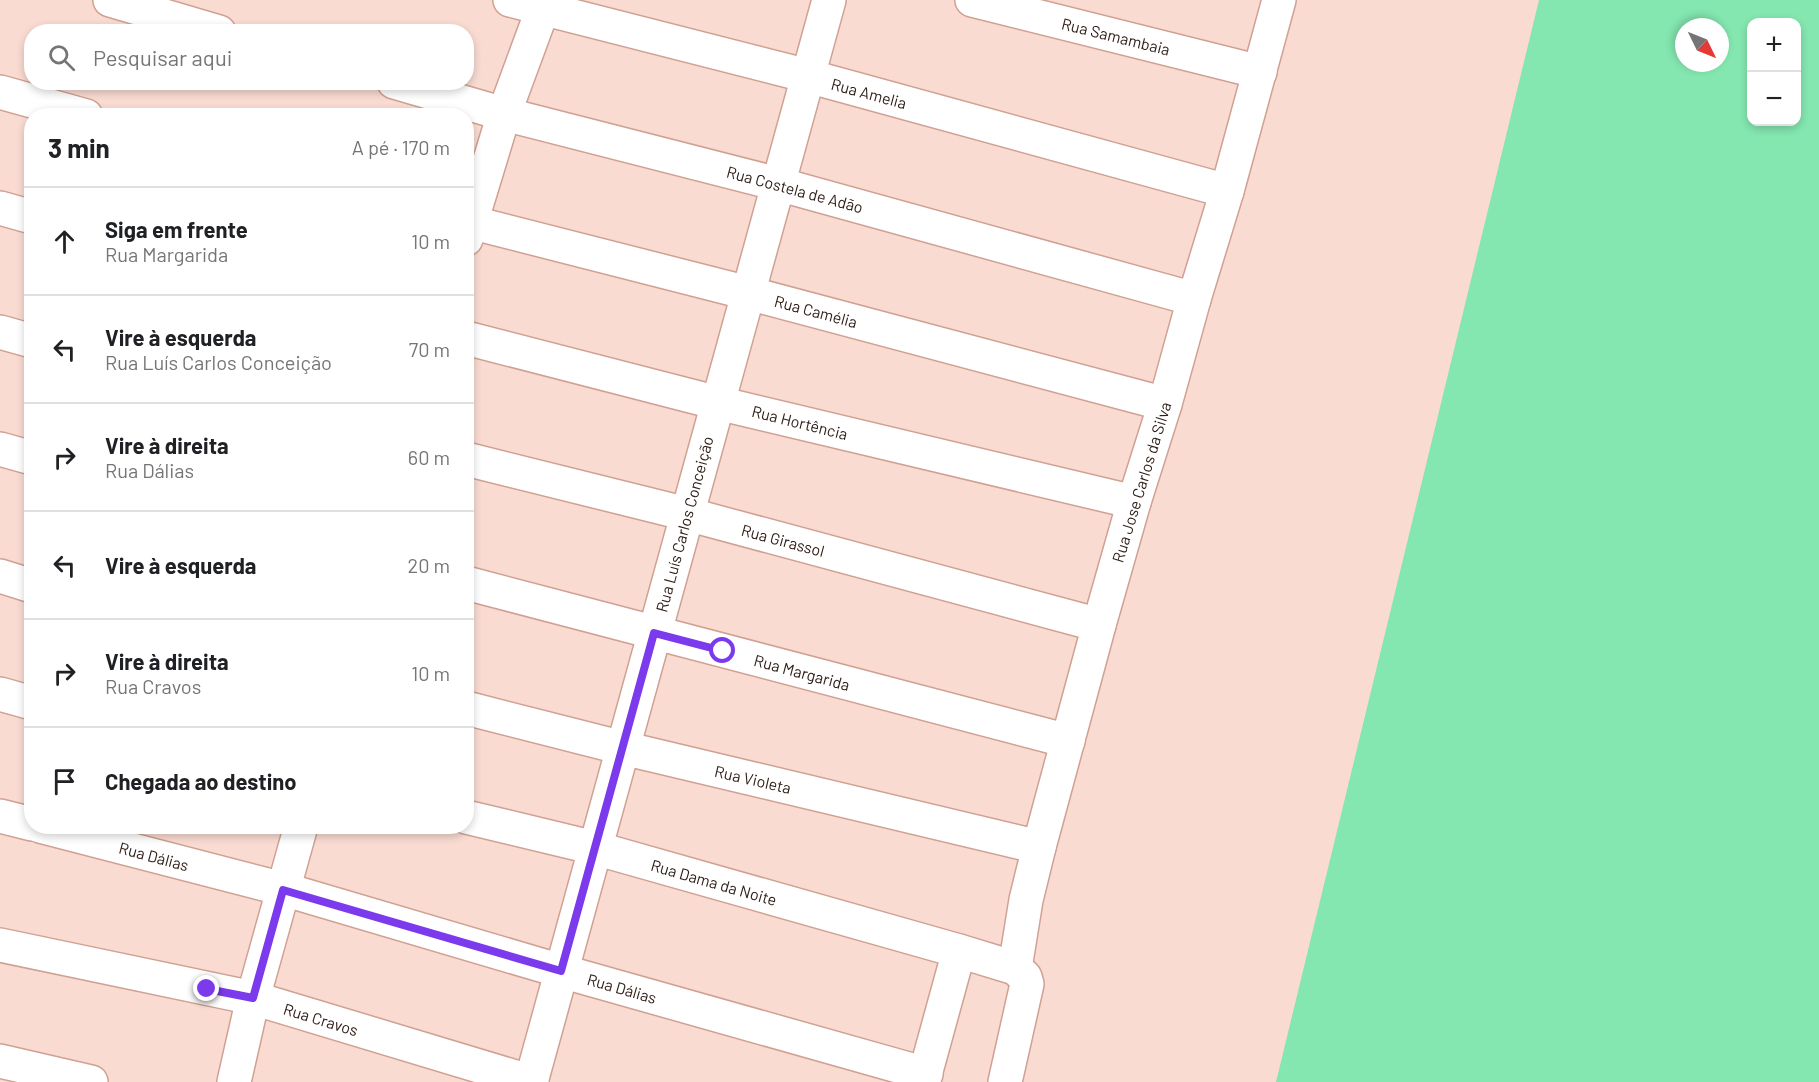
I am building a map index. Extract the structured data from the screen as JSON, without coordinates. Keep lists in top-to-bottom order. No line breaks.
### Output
{"streets":{"street":["Rua Samambaia","Rua Amelia","Rua Costela de Adão","Rua Camélia","Rua Hortência","Rua Jose Carlos da Silva","Rua Luís Carlos Conceição","Rua Girassol","Rua Margarida","Rua Violeta","Rua Dálias","Rua Dama da Noite","Rua Cravos"]},"crossings":[["Rua Samambaia","Rua Jose Carlos da Silva"],["Rua Amelia","Rua Jose Carlos da Silva"],["Rua Amelia","Rua Luís Carlos Conceição"],["Rua Costela de Adão","Rua Jose Carlos da Silva"],["Rua Costela de Adão","Rua Luís Carlos Conceição"],["Rua Camélia","Rua Jose Carlos da Silva"],["Rua Camélia","Rua Luís Carlos Conceição"],["Rua Hortência","Rua Jose Carlos da Silva"],["Rua Hortência","Rua Luís Carlos Conceição"],["Rua Jose Carlos da Silva","Rua Girassol"],["Rua Jose Carlos da Silva","Rua Margarida"],["Rua Jose Carlos da Silva","Rua Violeta"],["Rua Jose Carlos da Silva","Rua Dama da Noite"],["Rua Luís Carlos Conceição","Rua Girassol"],["Rua Luís Carlos Conceição","Rua Margarida"],["Rua Luís Carlos Conceição","Rua Violeta"],["Rua Luís Carlos Conceição","Rua Dálias"],["Rua Luís Carlos Conceição","Rua Dama da Noite"],["Rua Luís Carlos Conceição","Rua Cravos"]],"north":"bottom right","page":{"map_buttons":["+","−"],"search":"Pesquisar aqui","heading":["3 min","A pé · 170 m"],"list":[["Siga em frente","Rua Margarida","10 m"],["Vire à esquerda","Rua Luís Carlos Conceição","70 m"],["Vire à direita","Rua Dálias","60 m"],["Vire à esquerda","20 m"],["Vire à direita","Rua Cravos","10 m"],"Chegada ao destino"]}}
